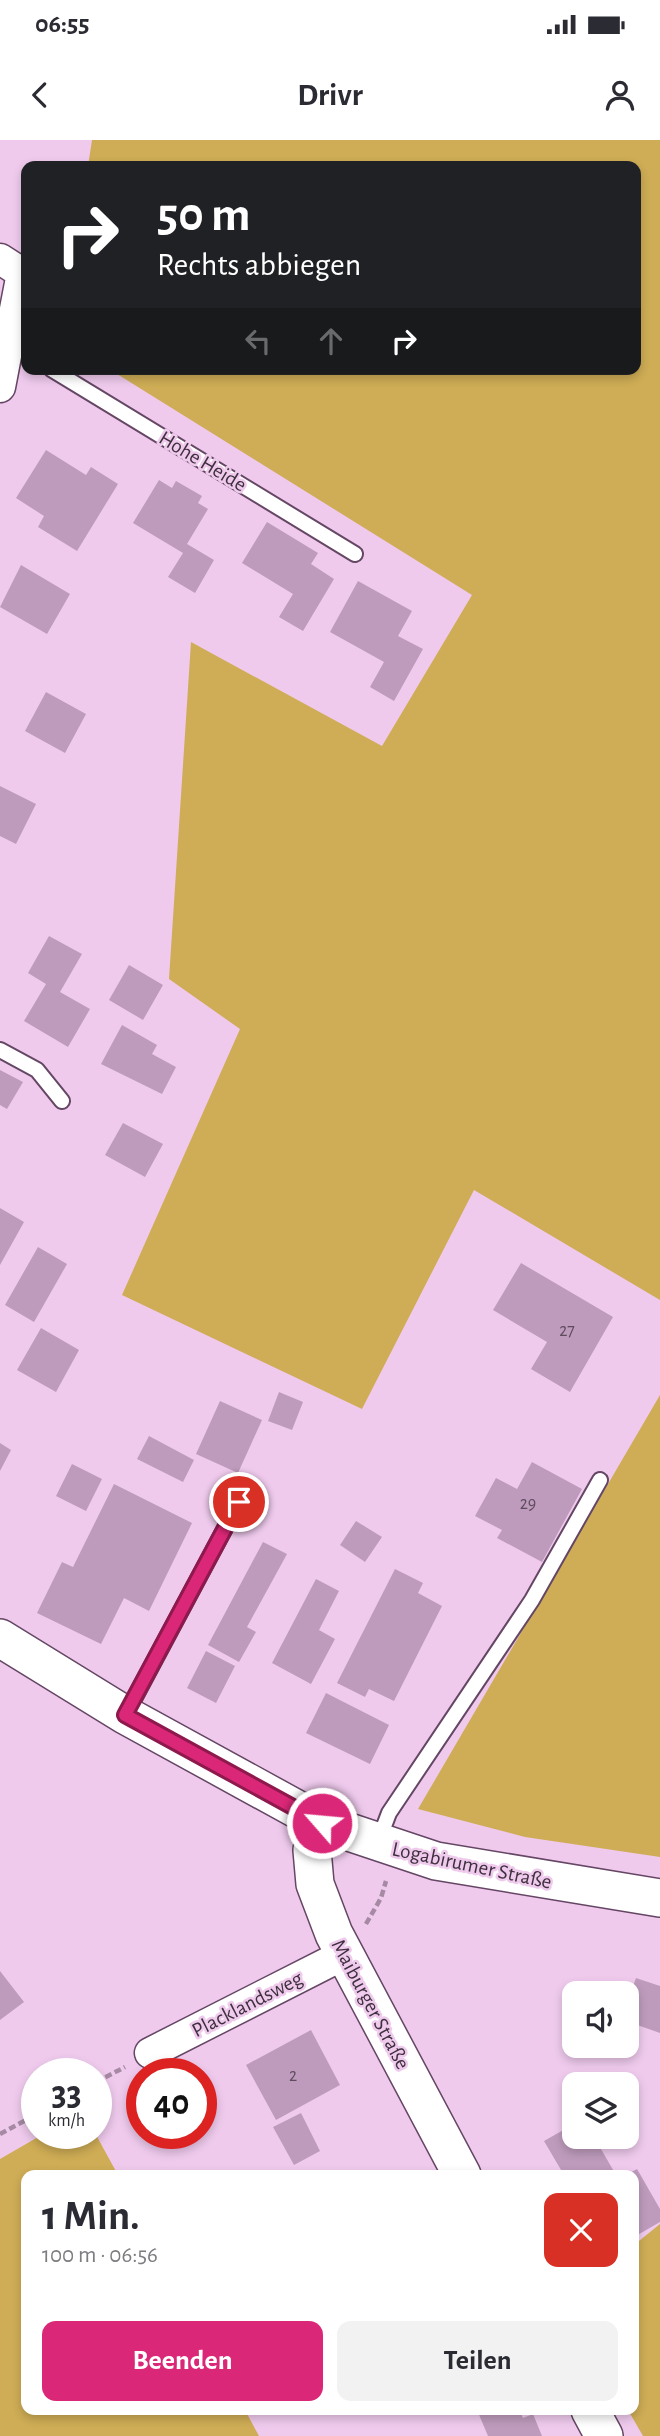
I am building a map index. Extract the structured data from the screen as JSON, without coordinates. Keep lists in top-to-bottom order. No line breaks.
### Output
{"streets":{"street":["Logabirumer Straße","Placklandsweg","Maiburger Straße"],"lane":["Hohe Heide"]},"crossings":[["Logabirumer Straße","Maiburger Straße"],["Placklandsweg","Maiburger Straße"]],"house_numbers":["27","29","2"],"page":{"status":"06:55","header":"Drivr","turn":["50 m","Rechts abbiegen"],"speed":"33 km/h","limit":"40","heading":["1 Min.","100 m · 06:56"],"buttons":["Beenden","Teilen"]}}
